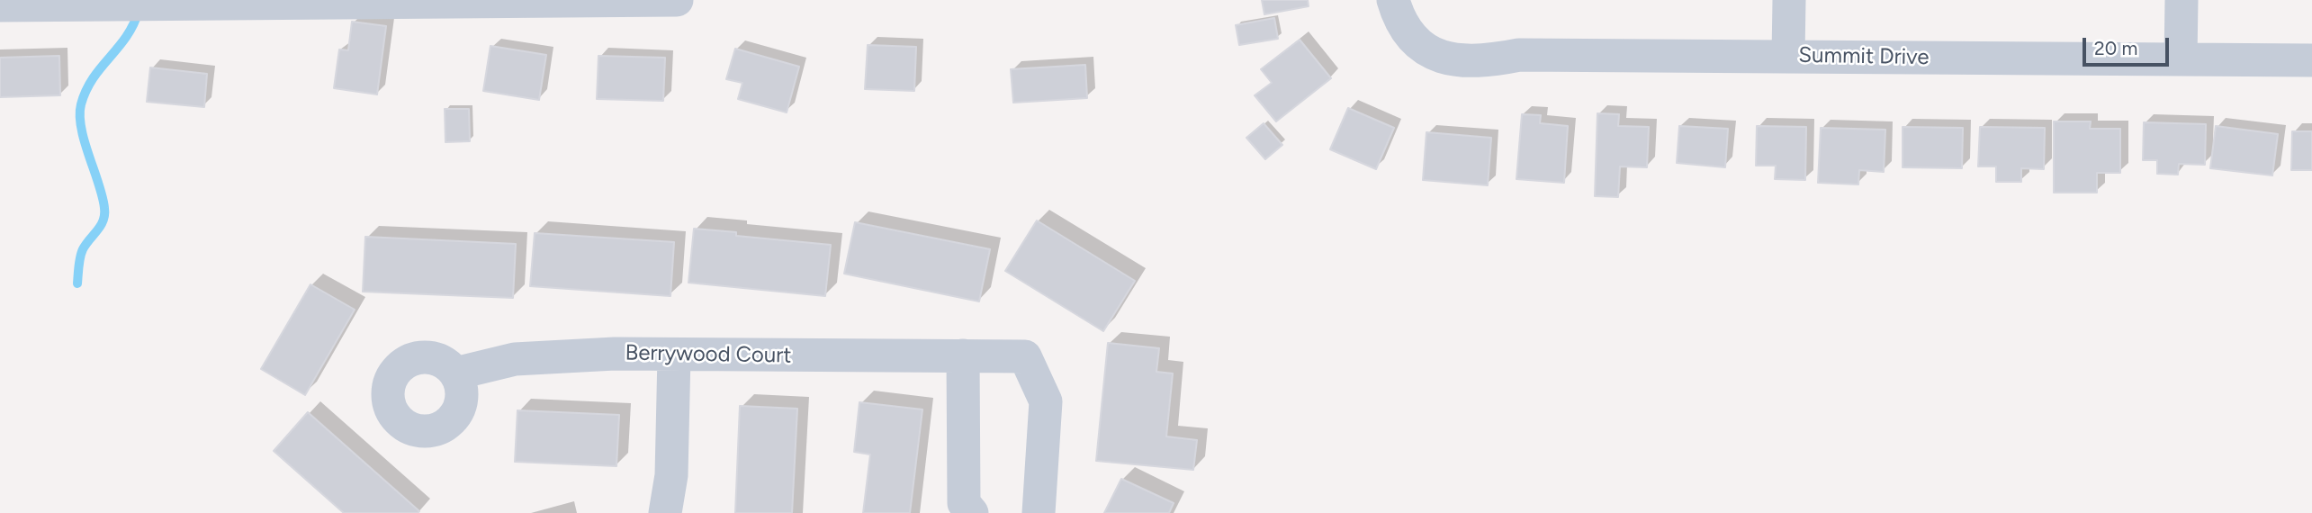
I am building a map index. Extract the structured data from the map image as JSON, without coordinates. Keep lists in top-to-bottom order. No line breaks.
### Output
{"streets":{"street":["Summit Drive","Berrywood Court"]},"scale_bar":"20 m"}
